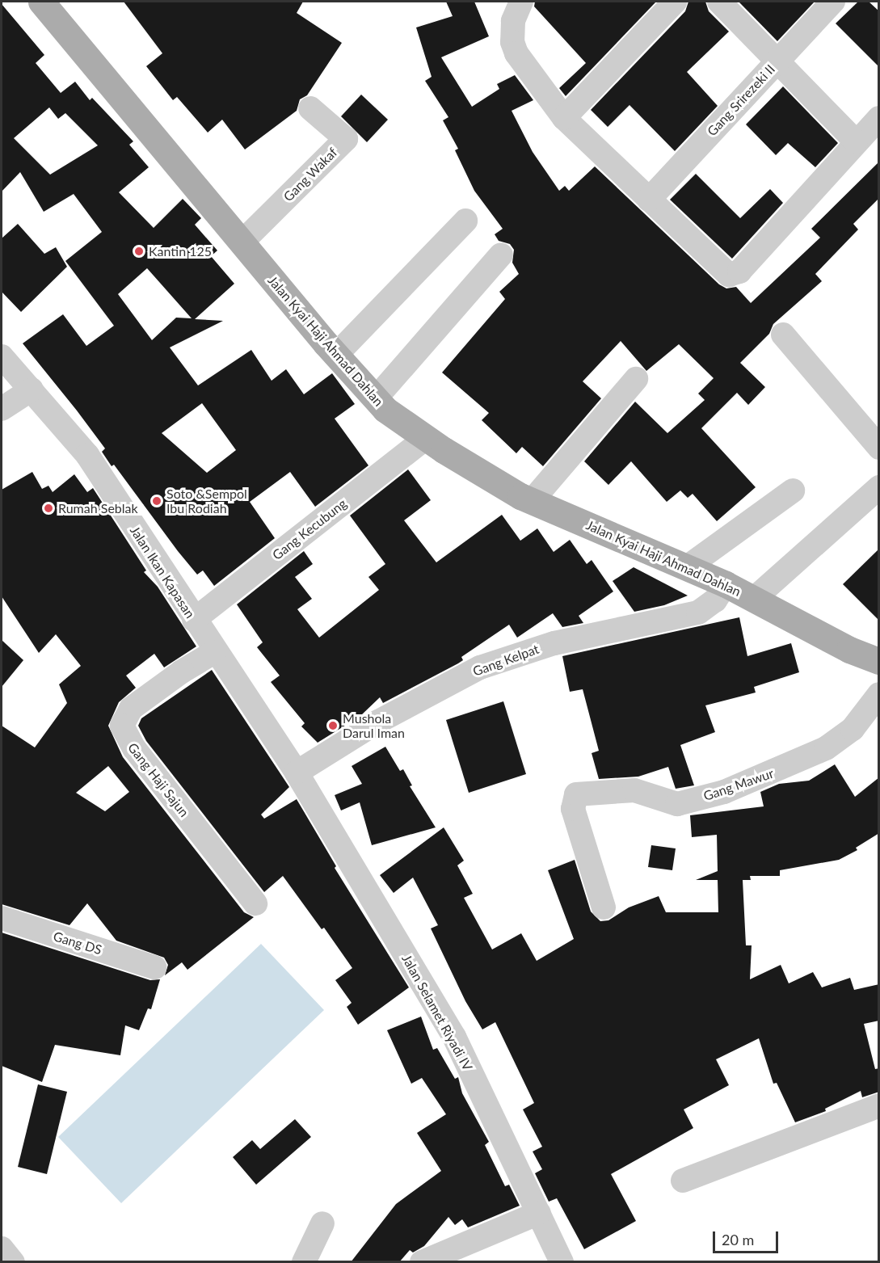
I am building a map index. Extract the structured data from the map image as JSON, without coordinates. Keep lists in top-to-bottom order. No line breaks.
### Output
{"streets":{"main road":["Jalan Kyai Haji Ahmad Dahlan"],"street":["Gang Srirezeki II","Gang Wakaf","Gang Kecubung","Jalan Ikan Kapasan","Gang Kelpat","Gang Haji Sajun","Gang Mawur","Gang DS","Jalan Selamet Riyadi IV"]},"crossings":[["Gang Wakaf","Jalan Kyai Haji Ahmad Dahlan"],["Jalan Kyai Haji Ahmad Dahlan","Gang Kecubung"],["Jalan Kyai Haji Ahmad Dahlan","Gang Kelpat"],["Gang Kecubung","Jalan Ikan Kapasan"],["Jalan Ikan Kapasan","Gang Kelpat"],["Jalan Ikan Kapasan","Gang Haji Sajun"],["Jalan Ikan Kapasan","Jalan Selamet Riyadi IV"],["Gang Kelpat","Jalan Selamet Riyadi IV"]],"places":["Kantin 125","Soto &Sempol Ibu Rodiah","Rumah Seblak","Mushola Darul Iman"],"scale_bar":"20 m"}
